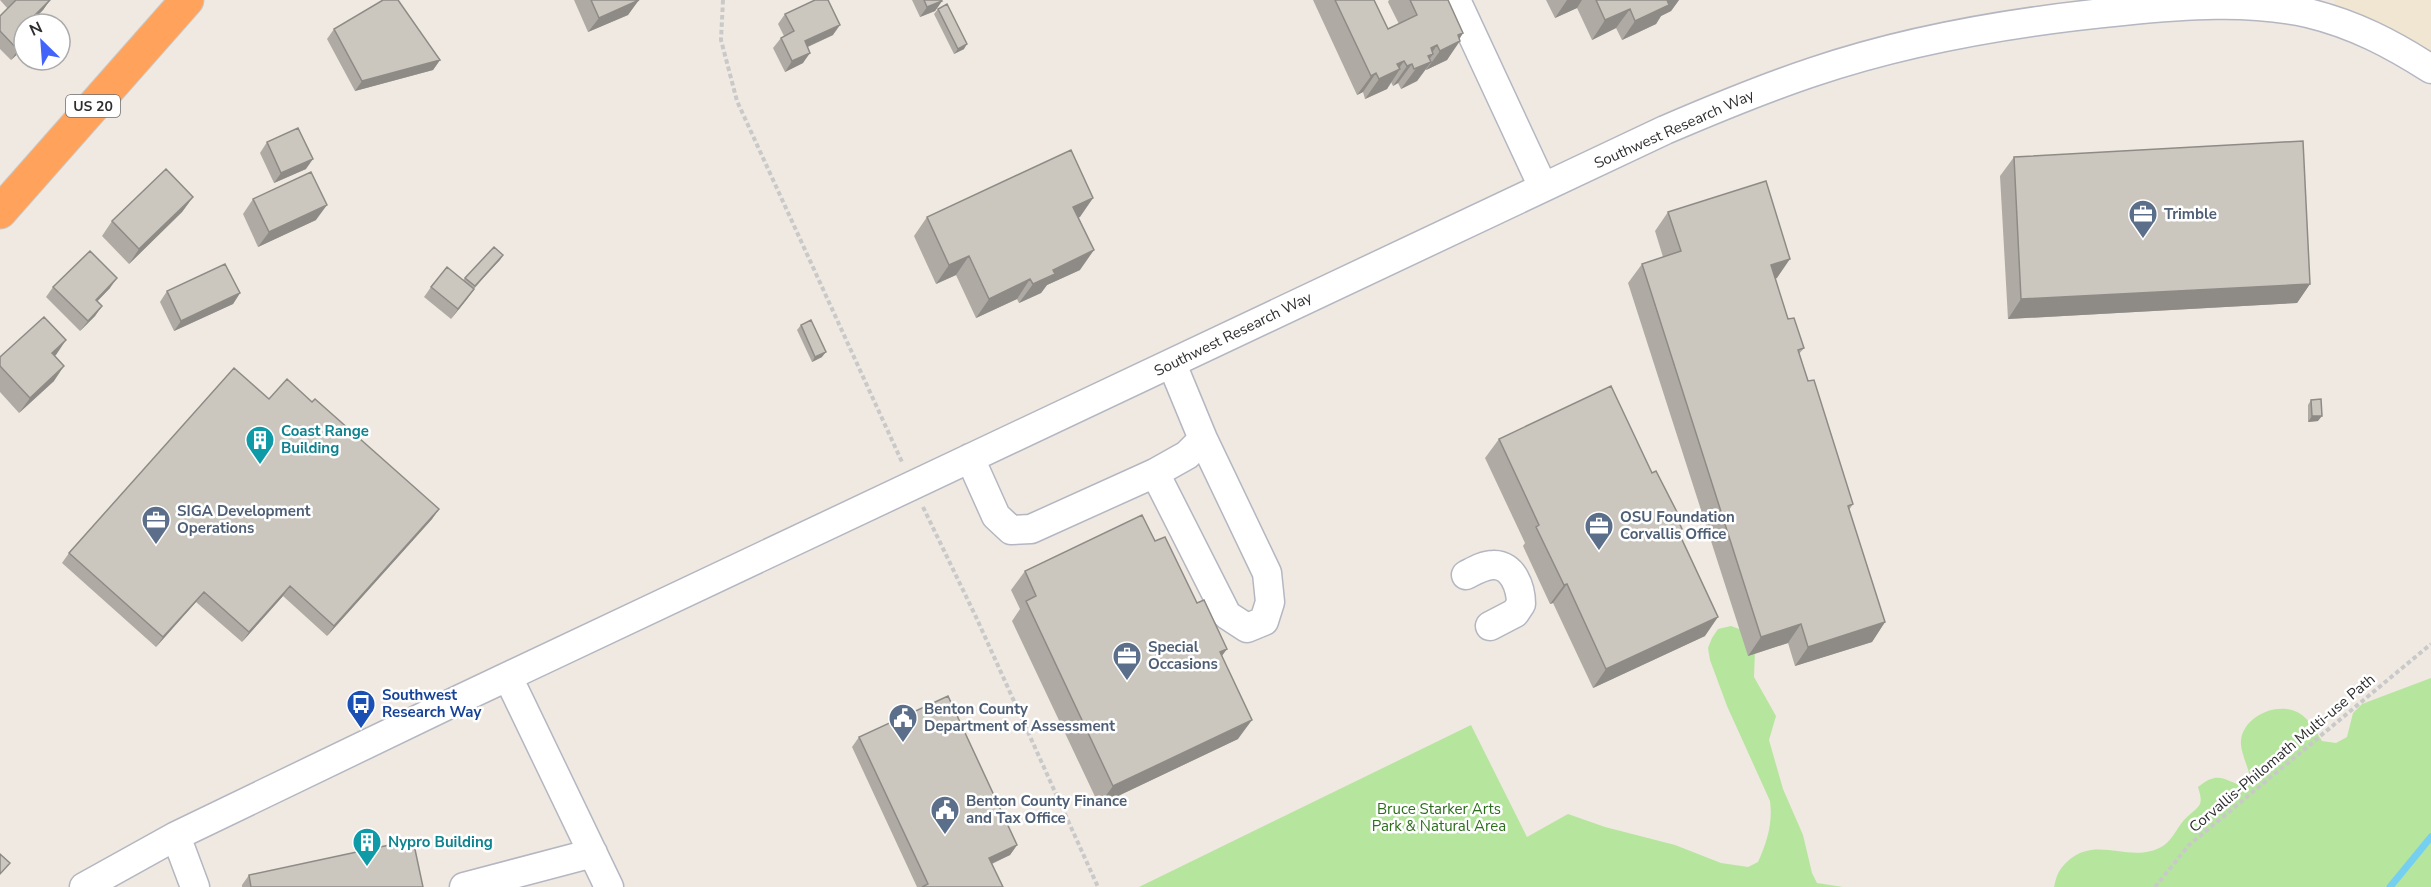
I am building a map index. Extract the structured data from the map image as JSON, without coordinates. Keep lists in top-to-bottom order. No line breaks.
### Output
{"streets":{"highway":["US 20"],"street":["Southwest Research Way"],"path":["Corvallis-Philomath Multi-use Path"]},"parks":["Bruce Starker Arts Park & Natural Area"],"places":{"office":["Trimble","SIGA Development Operations","OSU Foundation Corvallis Office","Special Occasions"],"building":["Coast Range Building","Nypro Building"],"bus stop":["Southwest Research Way"],"public building":["Benton County Department of Assessment","Benton County Finance and Tax Office"]},"north":"top left"}
